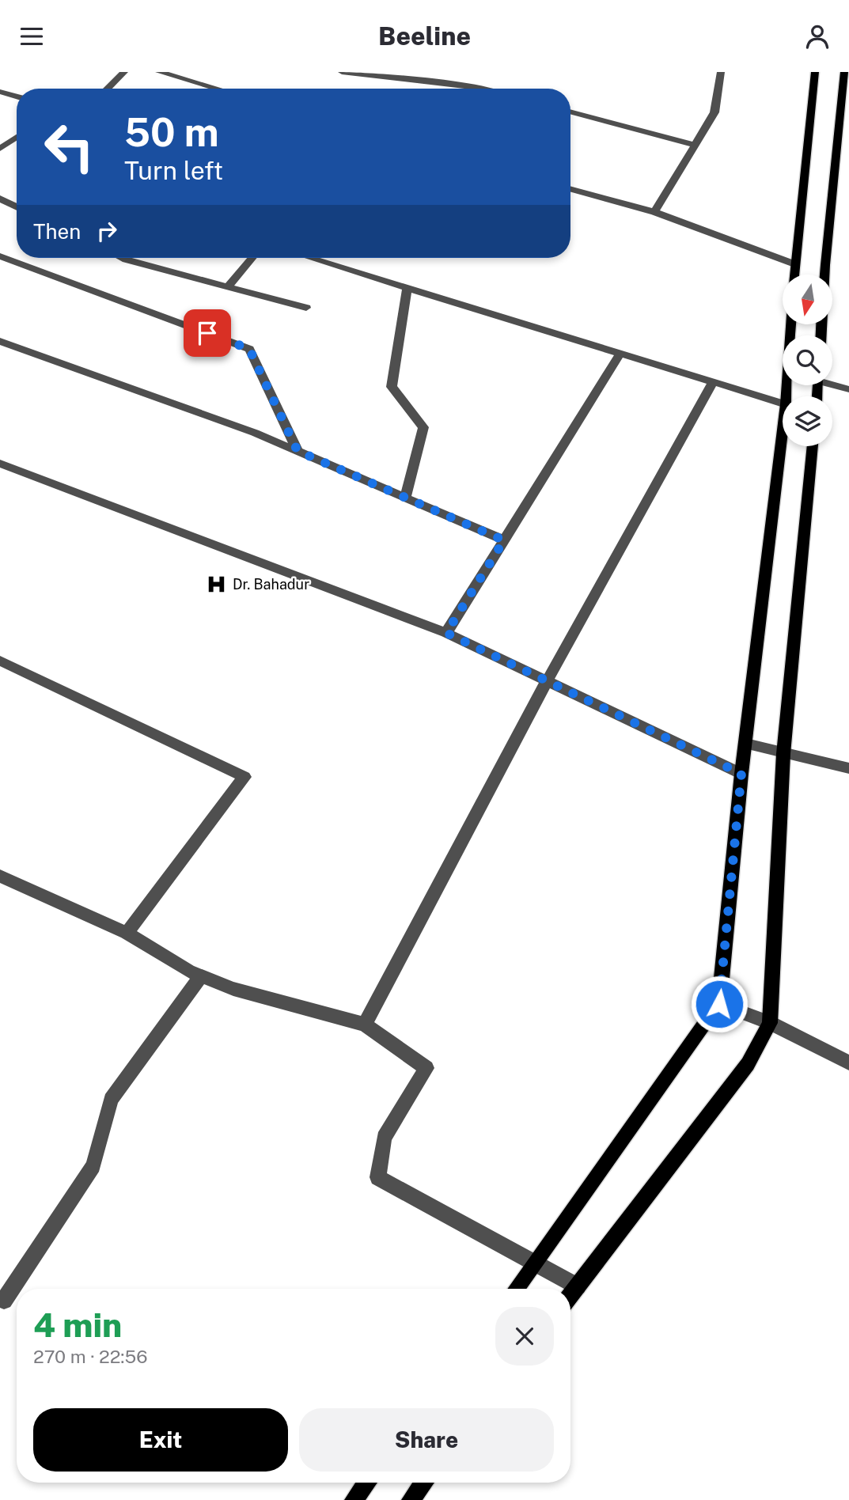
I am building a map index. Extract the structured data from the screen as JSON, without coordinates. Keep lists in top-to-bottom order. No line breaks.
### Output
{"places":{"hospital":["Dr. Bahadur"]},"north":"bottom","page":{"header":"Beeline","turn":["50 m","Turn left"],"then":"Then","heading":["4 min","270 m · 22:56"],"buttons":["Exit","Share"]}}
